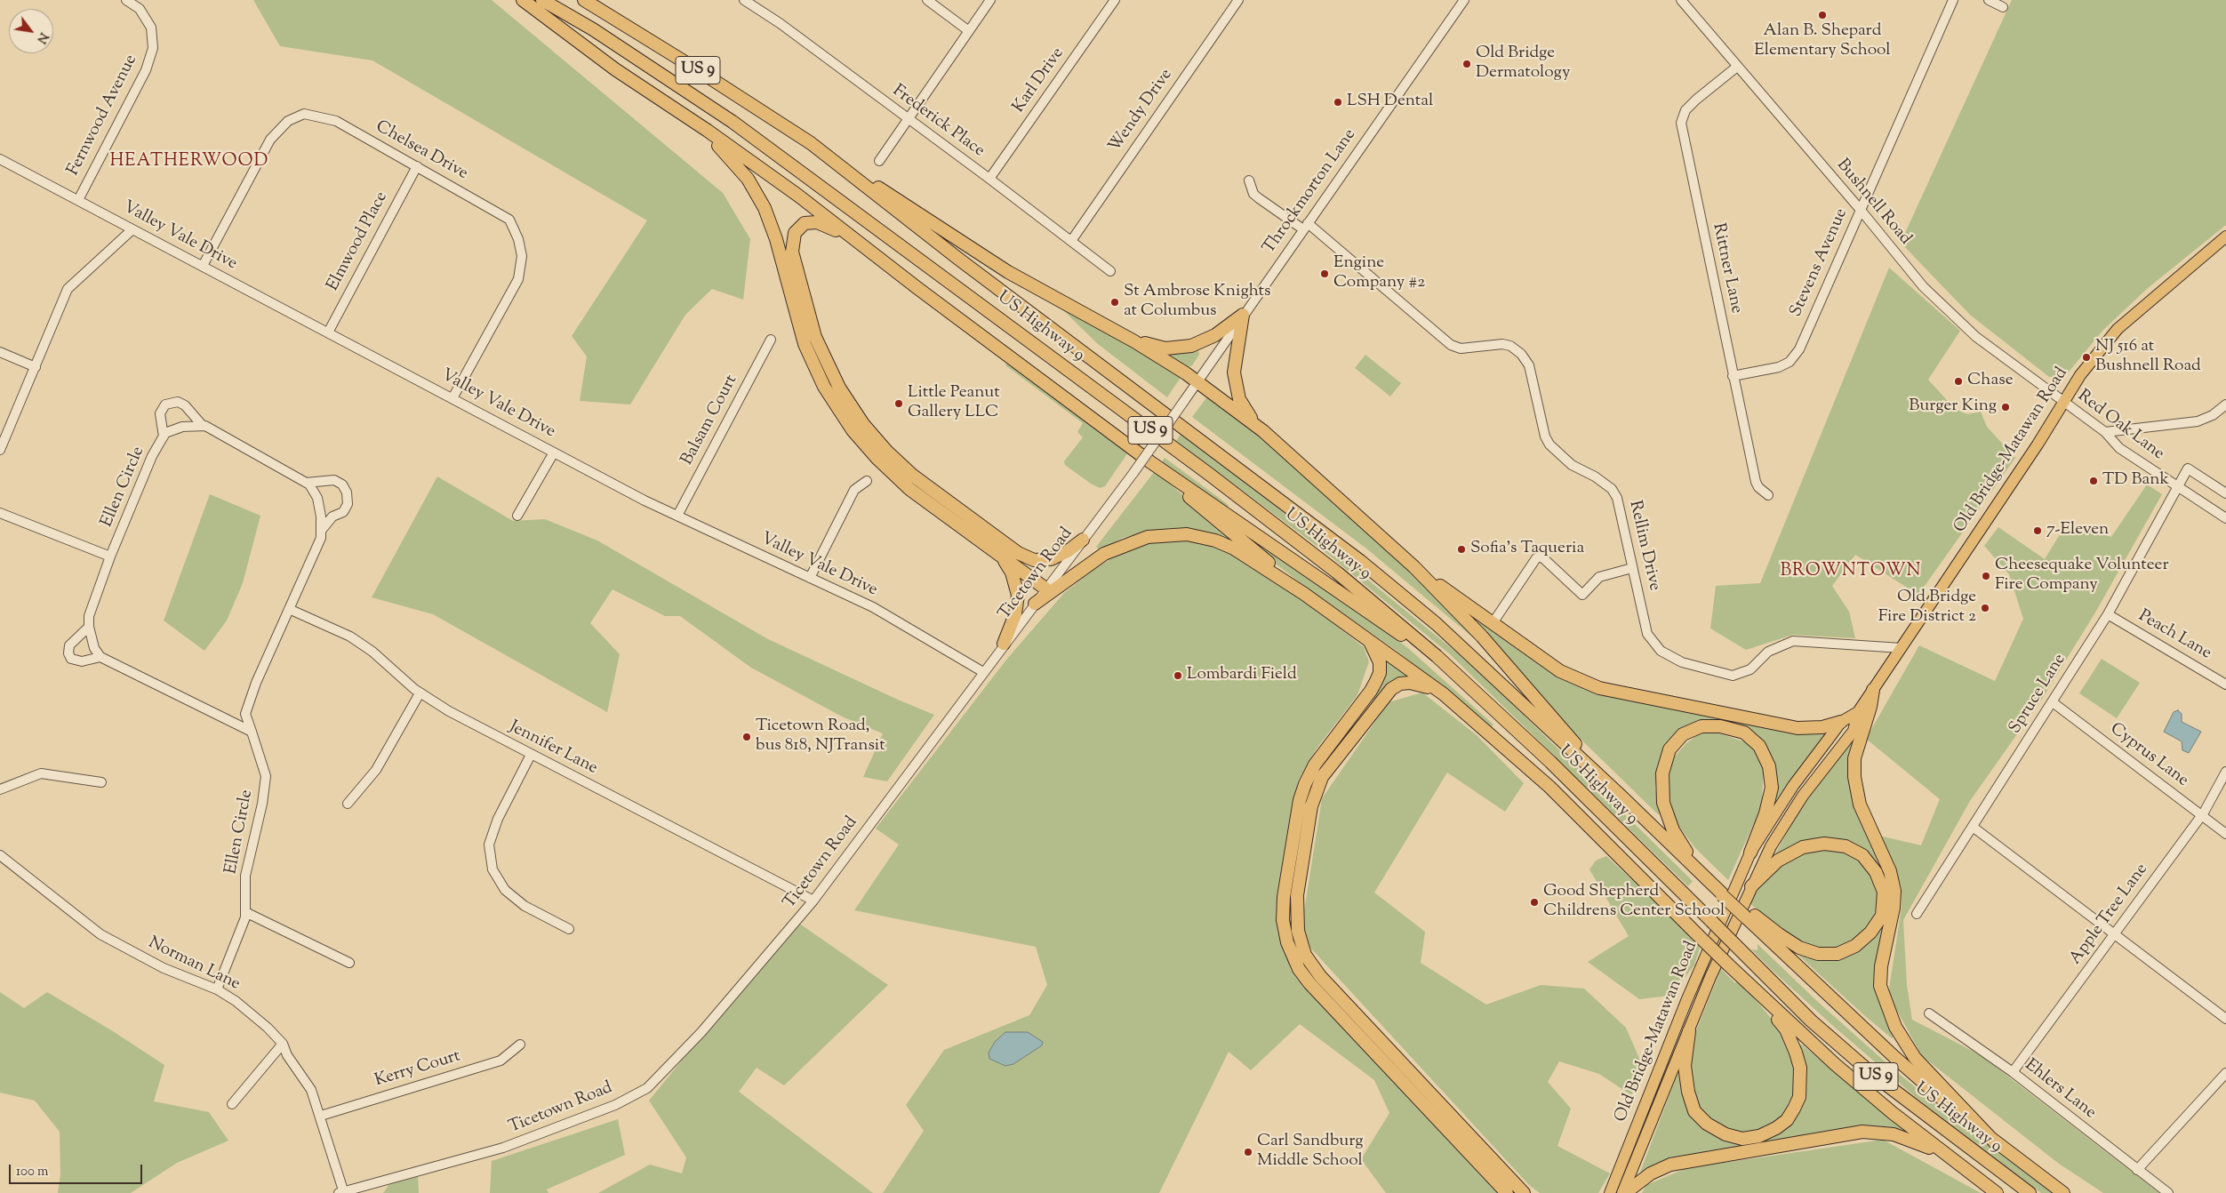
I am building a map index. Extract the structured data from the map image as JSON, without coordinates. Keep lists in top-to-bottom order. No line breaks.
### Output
{"streets":{"highway":["US 9","US Highway 9"],"main road":["Old Bridge-Matawan Road"],"street":["Karl Drive","Wendy Drive","Fernwood Avenue","Frederick Place","Chelsea Drive","Throckmorton Lane","Bushnell Road","Valley Vale Drive","Elmwood Place","Stevens Avenue","Rittner Lane","Balsam Court","Red Oak Lane","Ellen Circle","Rellim Drive","Ticetown Road","Peach Lane","Spruce Lane","Jennifer Lane","Cyprus Lane","Apple Tree Lane","Norman Lane","Kerry Court","Ehlers Lane"]},"crossings":[["Karl Drive","Frederick Place"],["Wendy Drive","Frederick Place"],["Fernwood Avenue","Valley Vale Drive"],["Chelsea Drive","Valley Vale Drive"],["Chelsea Drive","Elmwood Place"],["Throckmorton Lane","Rellim Drive"],["Throckmorton Lane","Ticetown Road"],["Bushnell Road","Stevens Avenue"],["Bushnell Road","Rittner Lane"],["Bushnell Road","Red Oak Lane"],["Bushnell Road","Old Bridge-Matawan Road"],["Valley Vale Drive","Elmwood Place"],["Valley Vale Drive","Balsam Court"],["Valley Vale Drive","Ticetown Road"],["Stevens Avenue","Rittner Lane"],["Red Oak Lane","Old Bridge-Matawan Road"],["Red Oak Lane","Spruce Lane"],["Old Bridge-Matawan Road","Rellim Drive"],["Ellen Circle","Jennifer Lane"],["Ellen Circle","Norman Lane"],["Ticetown Road","Jennifer Lane"],["Ticetown Road","Norman Lane"],["Peach Lane","Spruce Lane"],["Spruce Lane","Cyprus Lane"],["Cyprus Lane","Apple Tree Lane"],["Apple Tree Lane","Ehlers Lane"],["Norman Lane","Kerry Court"]],"districts":["HEATHERWOOD","BROWNTOWN"],"places":["Alan B. Shepard Elementary School","Old Bridge Dermatology","LSH Dental","Engine Company #2","St Ambrose Knights at Columbus","NJ 516 at Bushnell Road","Chase","Little Peanut Gallery LLC","Burger King","TD Bank","7-Eleven","Sofia's Taqueria","Cheesequake Volunteer Fire Company","Old Bridge Fire District 2","Lombardi Field","Ticetown Road, bus 818, NJTransit","Good Shepherd Childrens Center School","Carl Sandburg Middle School"],"scale_bar":"100 m","north":"bottom right"}
